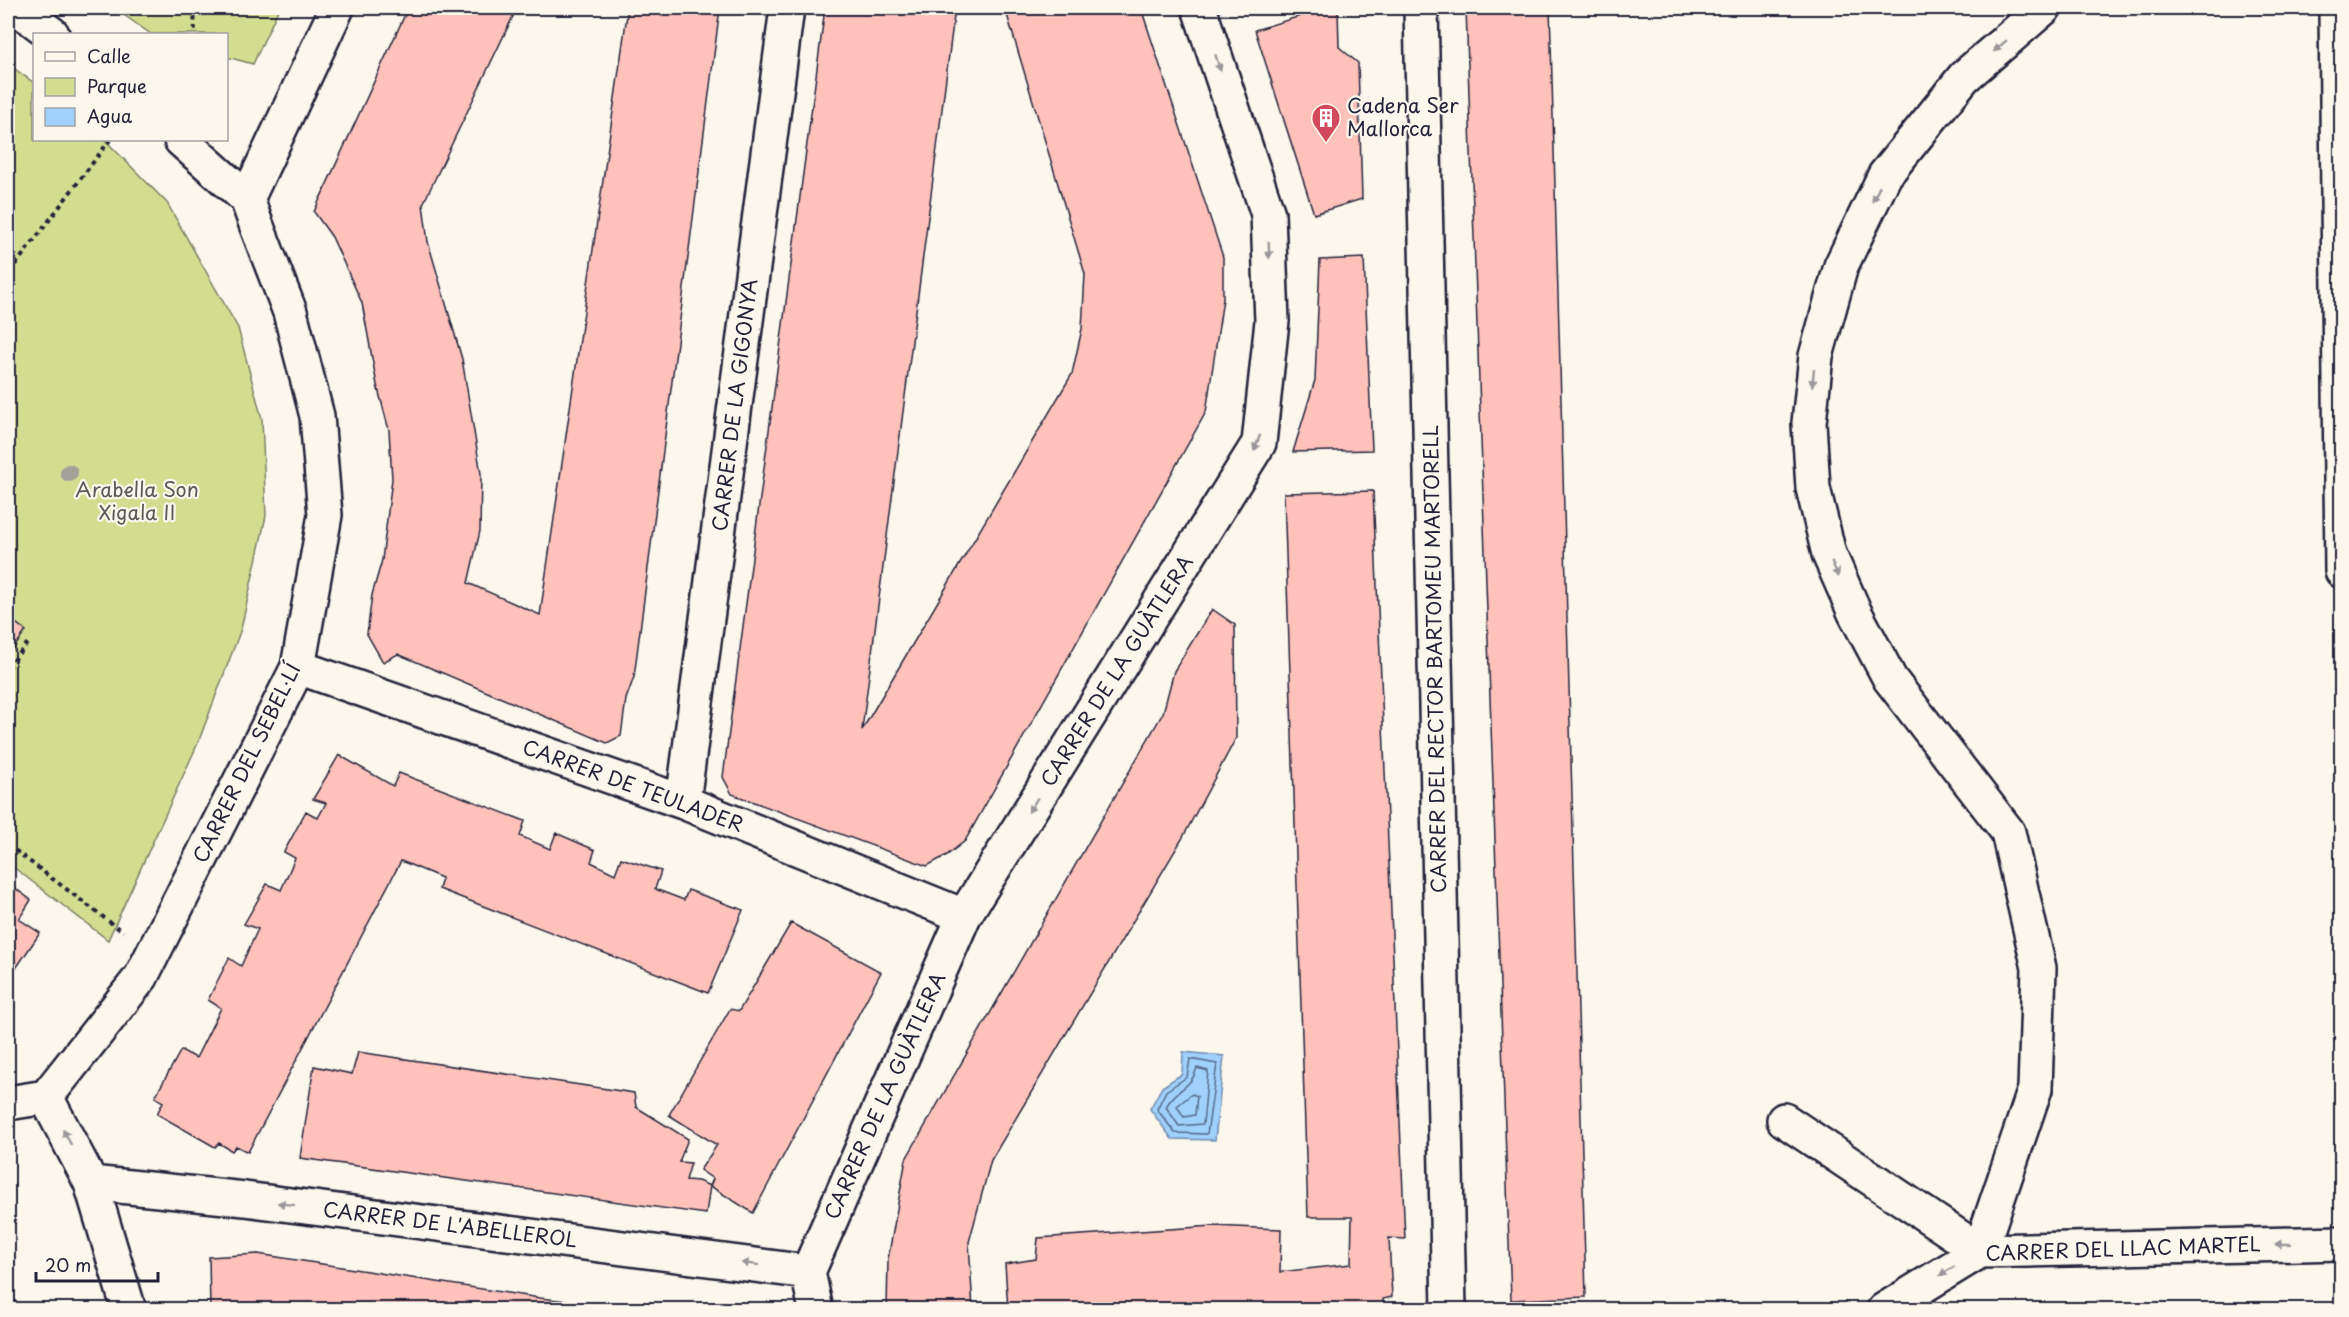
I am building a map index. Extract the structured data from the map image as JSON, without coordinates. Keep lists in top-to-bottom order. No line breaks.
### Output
{"streets":{"street":["CARRER DE LA GIGONYA","CARRER DEL RECTOR BARTOMEU MARTORELL","CARRER DE LA GUÀTLERA","CARRER DEL SEBEL·LÍ","CARRER DE TEULADER","CARRER DE L'ABELLEROL","CARRER DEL LLAC MARTEL"]},"crossings":[["CARRER DE LA GIGONYA","CARRER DE TEULADER"],["CARRER DE LA GUÀTLERA","CARRER DE TEULADER"],["CARRER DE LA GUÀTLERA","CARRER DE L'ABELLEROL"],["CARRER DEL SEBEL·LÍ","CARRER DE TEULADER"]],"one_way":["CARRER DE LA GUÀTLERA","CARRER DE L'ABELLEROL","CARRER DEL LLAC MARTEL"],"parks":["Arabella Son Xigala II"],"places":{"building":["Cadena Ser Mallorca"]},"legend":["Calle","Parque","Agua"],"scale_bar":"20 m"}
